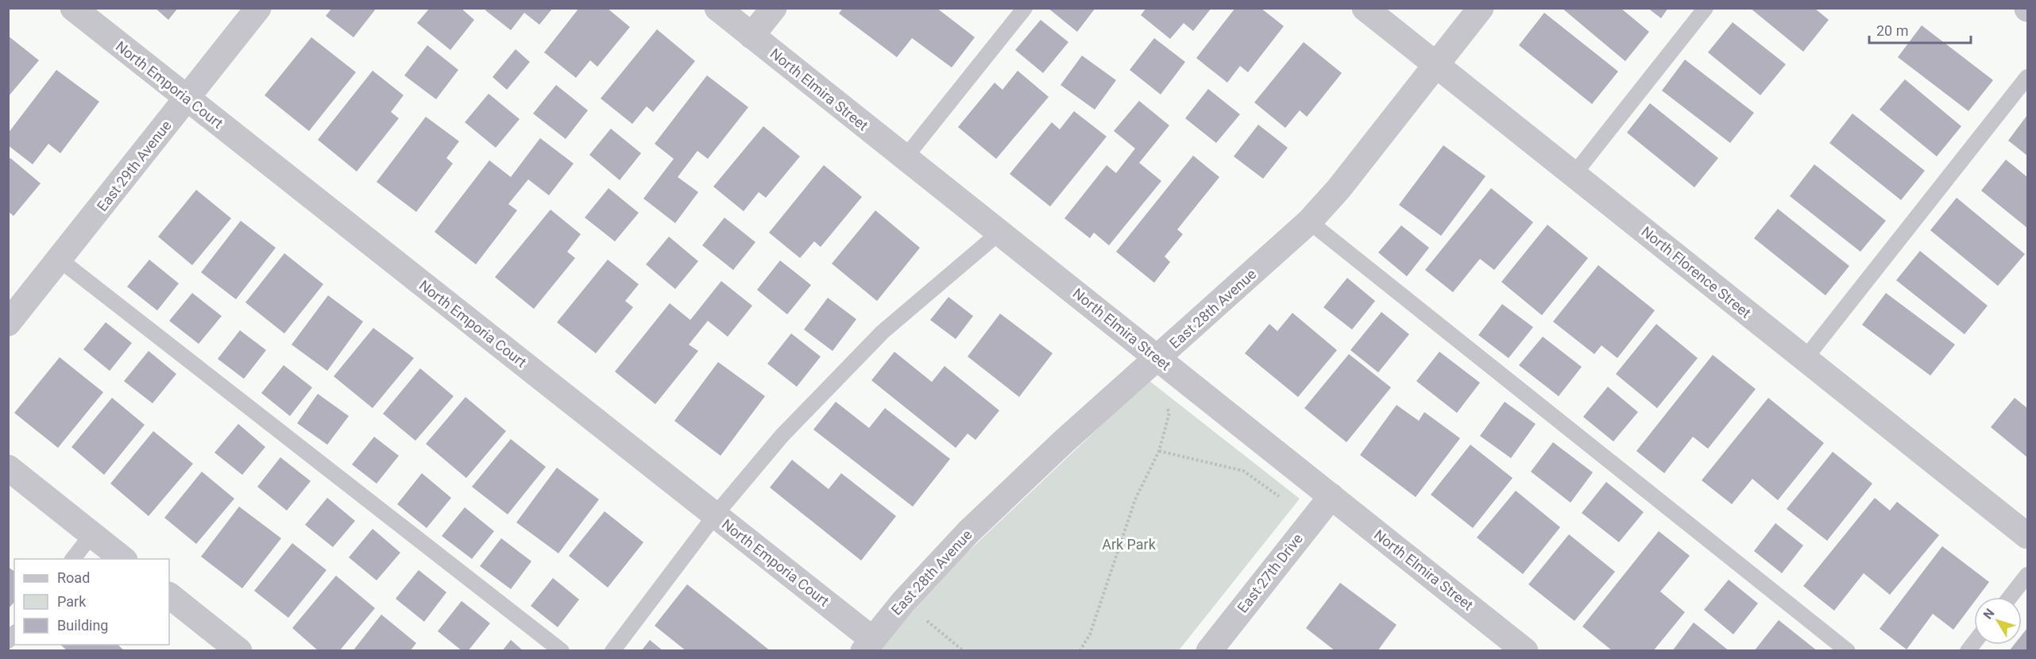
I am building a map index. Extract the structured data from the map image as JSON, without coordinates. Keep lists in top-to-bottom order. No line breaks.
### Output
{"streets":{"street":["North Emporia Court","North Elmira Street","East 29th Avenue","North Florence Street","East 28th Avenue","East 27th Drive"]},"crossings":[["North Emporia Court","East 29th Avenue"],["North Emporia Court","East 28th Avenue"],["North Elmira Street","East 28th Avenue"],["North Elmira Street","East 27th Drive"],["North Florence Street","East 28th Avenue"]],"parks":["Ark Park"],"legend":["Road","Park","Building"],"scale_bar":"20 m","north":"top left"}
